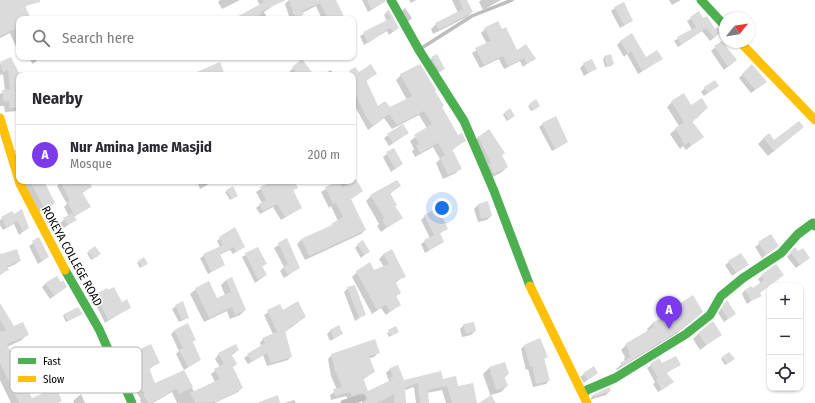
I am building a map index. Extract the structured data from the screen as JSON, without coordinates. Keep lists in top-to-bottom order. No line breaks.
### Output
{"streets":{"street":["ROKEYA COLLEGE ROAD"]},"legend":["Fast","Slow"],"north":"top right","page":{"search":"Search here","heading":"Nearby","list":[{"mark":"A","name":"Nur Amina Jame Masjid","note":"Mosque","value":"200 m"}],"map_buttons":["+","−"],"pins":"A"}}
